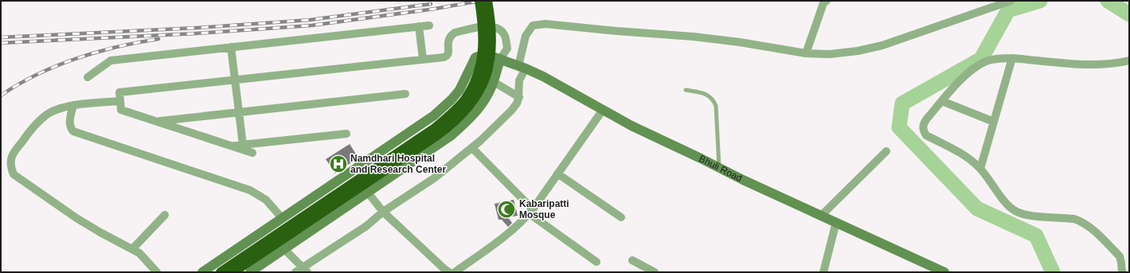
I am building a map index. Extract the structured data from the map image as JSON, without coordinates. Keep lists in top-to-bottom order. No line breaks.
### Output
{"streets":{"main road":["Bhuli Road"]},"places":{"hospital":["Namdhari Hospital and Research Center"],"mosque":["Kabaripatti Mosque"]}}
